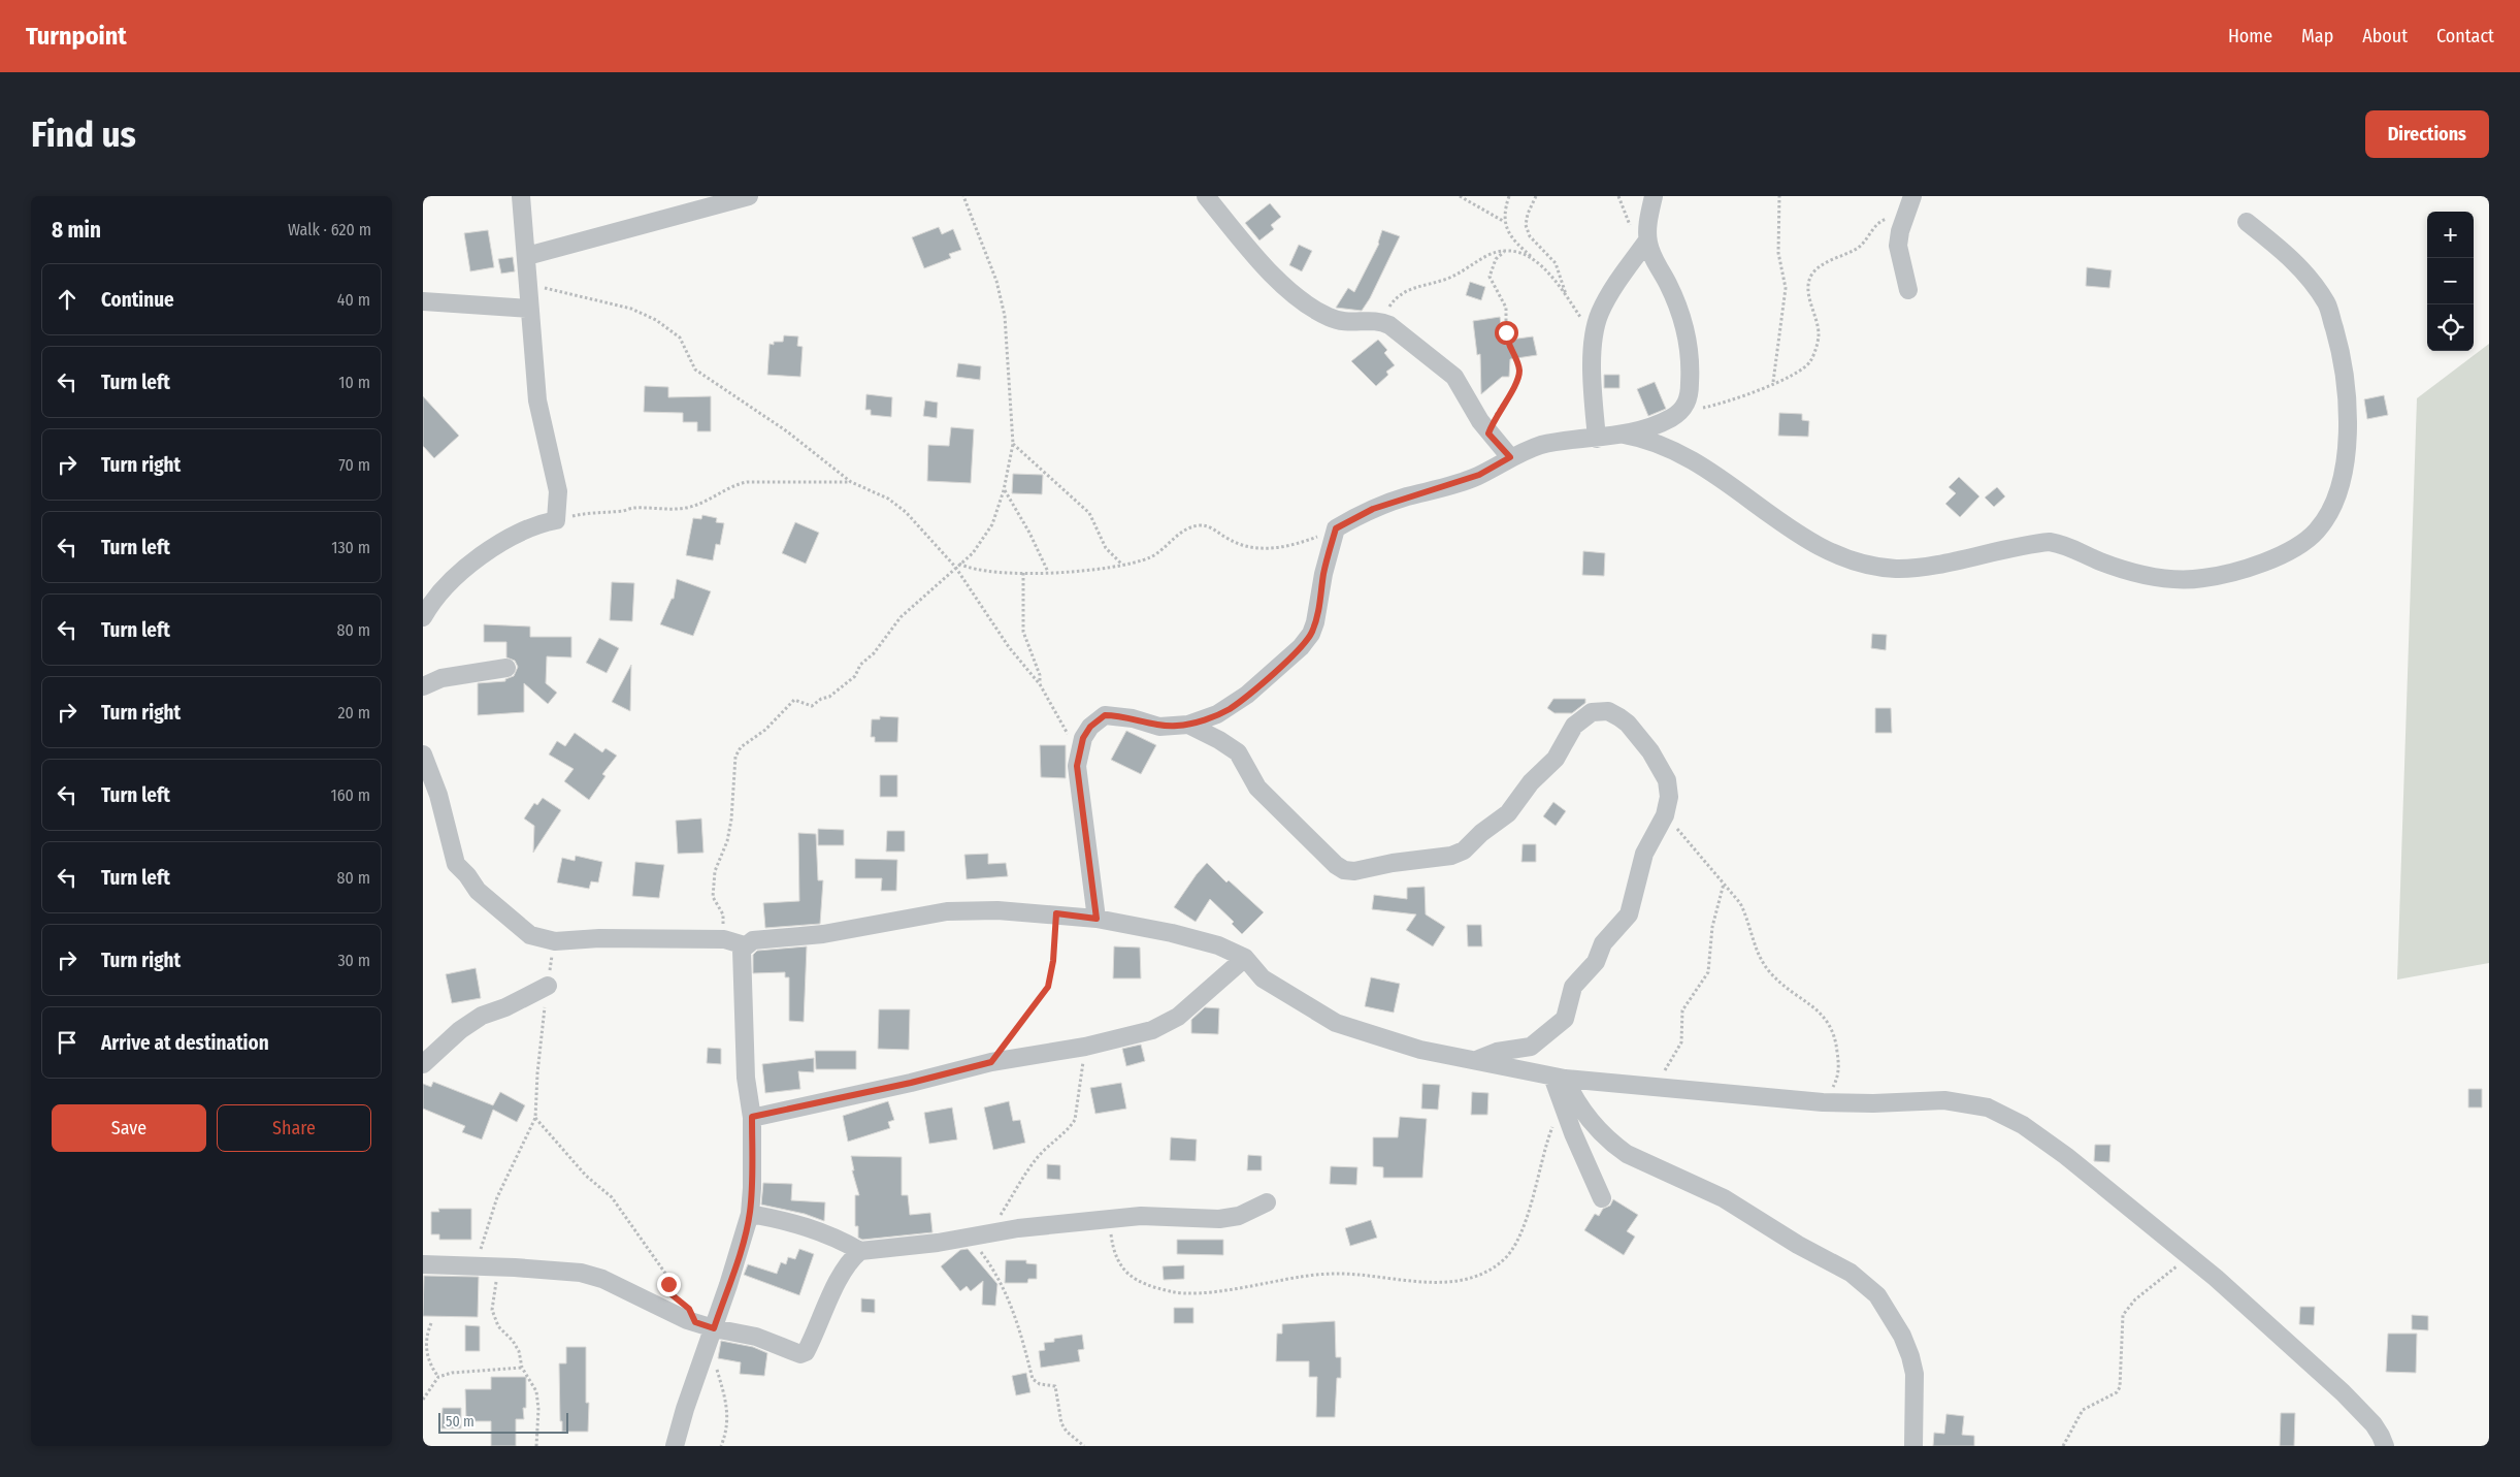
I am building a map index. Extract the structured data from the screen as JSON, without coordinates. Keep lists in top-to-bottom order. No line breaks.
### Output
{"scale_bar":"50 m","page":{"header":"Turnpoint","nav":["Home","Map","About","Contact"],"buttons":["Directions",["Save","Share"]],"title":"Find us","heading":["8 min","Walk · 620 m"],"map_buttons":["+","−"],"list":[["Continue","40 m"],["Turn left","10 m"],["Turn right","70 m"],["Turn left","130 m"],["Turn left","80 m"],["Turn right","20 m"],["Turn left","160 m"],["Turn left","80 m"],["Turn right","30 m"],"Arrive at destination"],"scale":"50 m"}}
